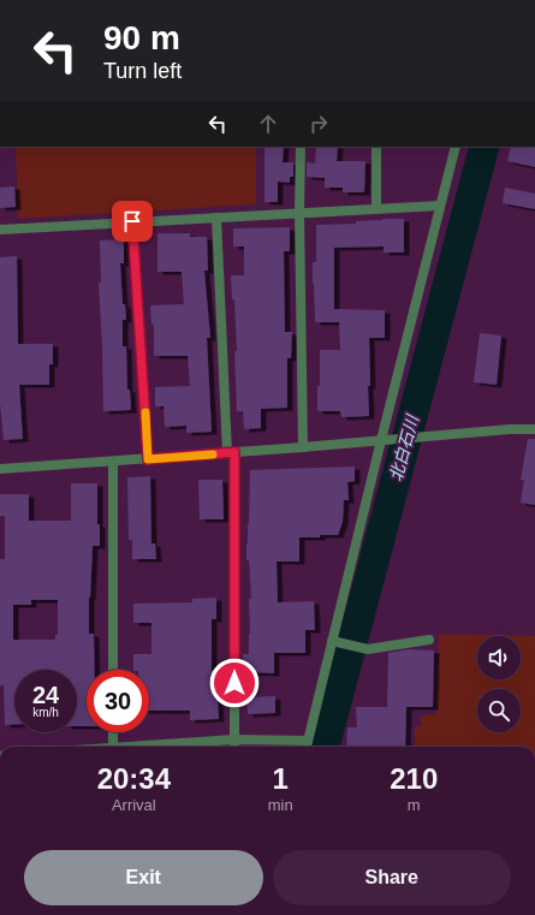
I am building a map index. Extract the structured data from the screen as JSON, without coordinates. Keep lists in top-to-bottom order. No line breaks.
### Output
{"water":["北白石川"],"page":{"turn":["90 m","Turn left"],"speed":"24 km/h","limit":"30","eta":["20:34","Arrival","1","min","210","m"],"buttons":["Exit","Share"]}}
